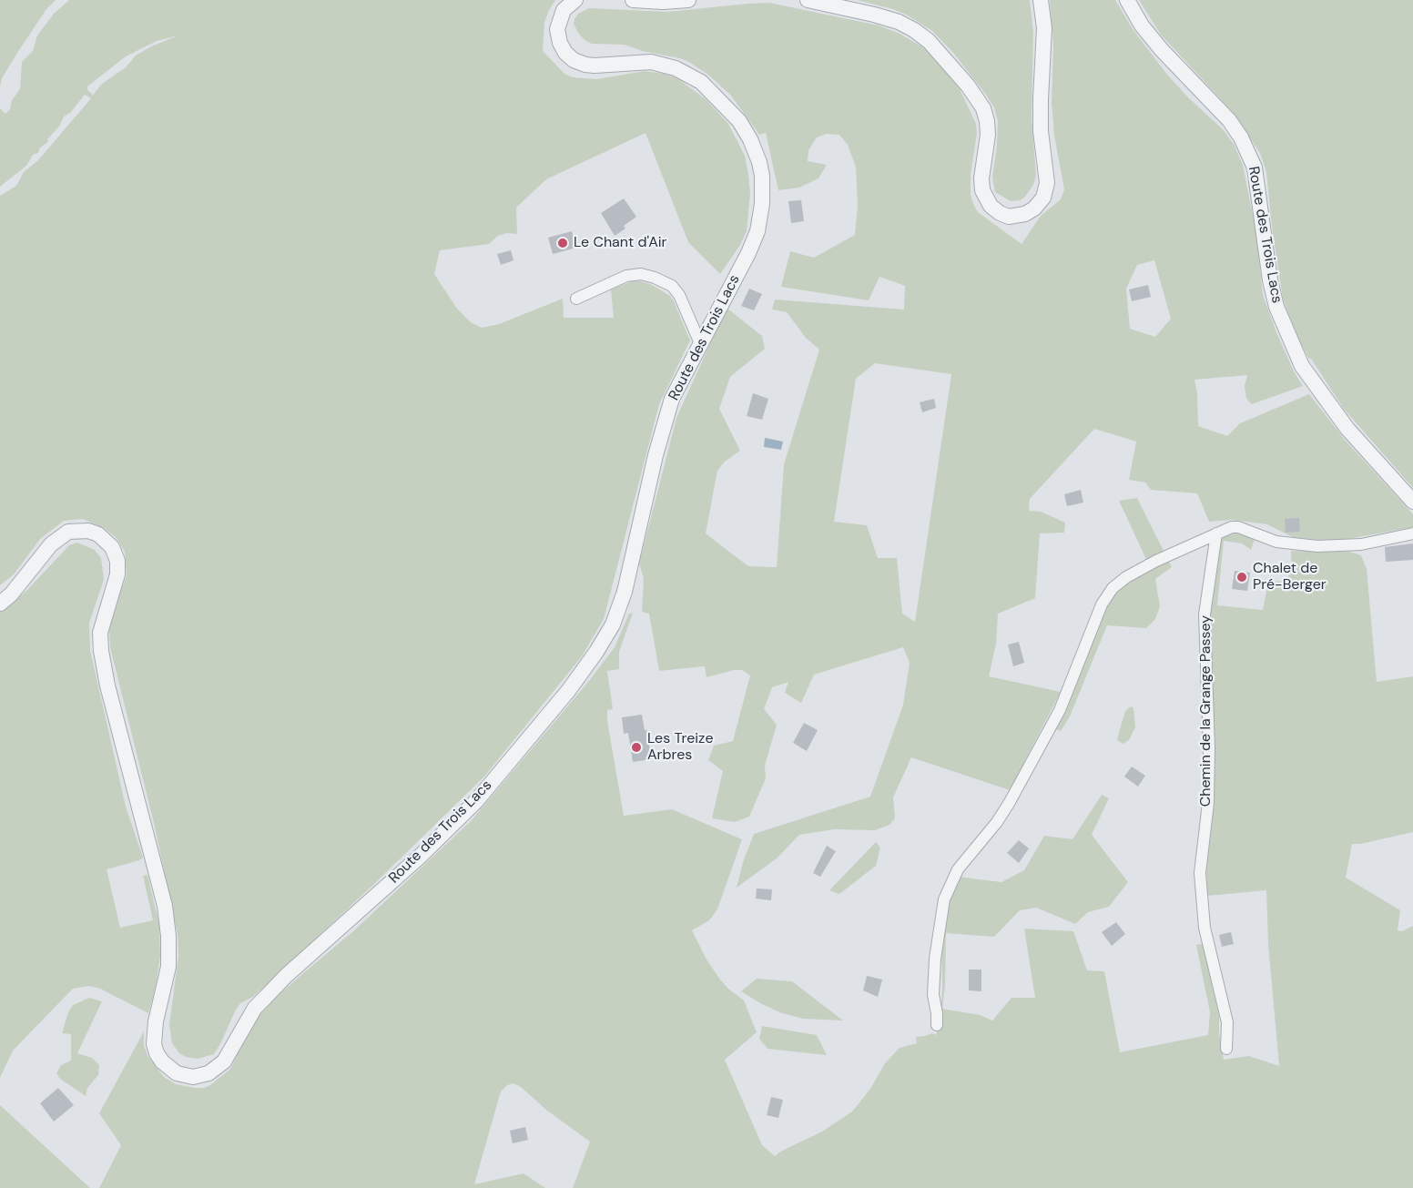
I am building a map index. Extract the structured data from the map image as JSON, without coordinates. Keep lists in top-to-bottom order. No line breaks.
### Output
{"streets":{"street":["Route des Trois Lacs","Chemin de la Grange Passey"]},"places":["Le Chant d'Air","Chalet de Pré-Berger","Les Treize Arbres"]}
